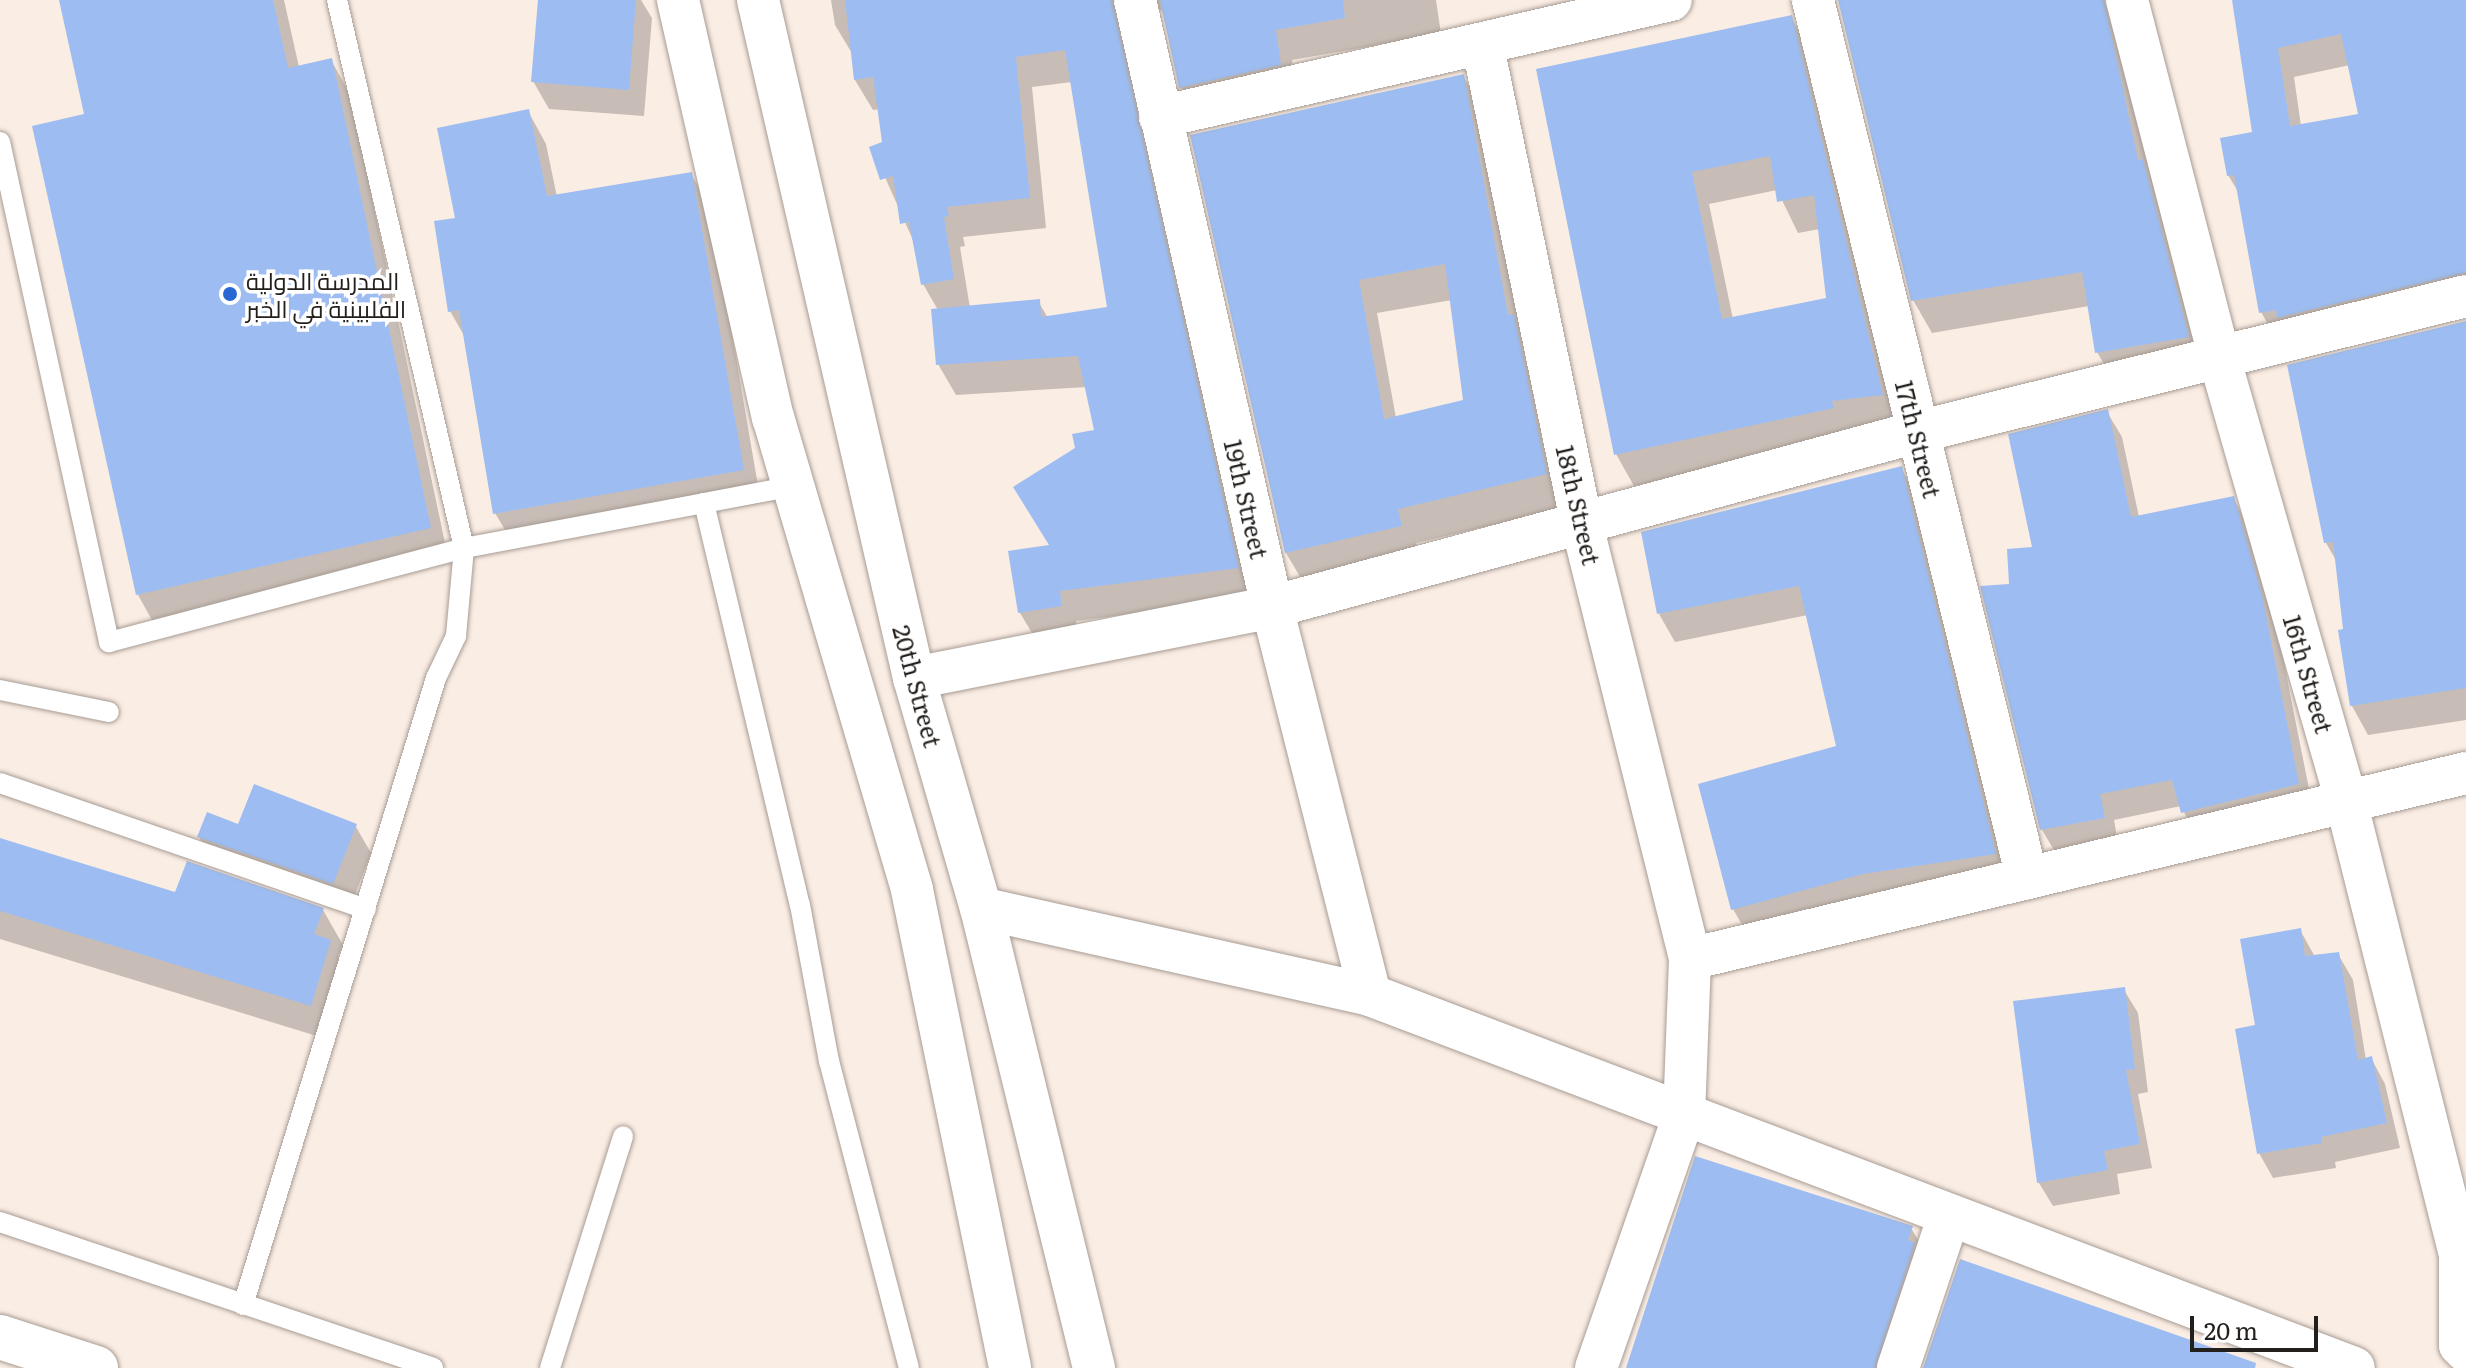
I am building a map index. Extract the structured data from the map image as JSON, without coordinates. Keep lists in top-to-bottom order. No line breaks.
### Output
{"streets":{"street":["17th Street","19th Street","18th Street","16th Street","20th Street"]},"places":["المدرسة الدولية الفلبينية في الخبر"],"scale_bar":"20 m"}
